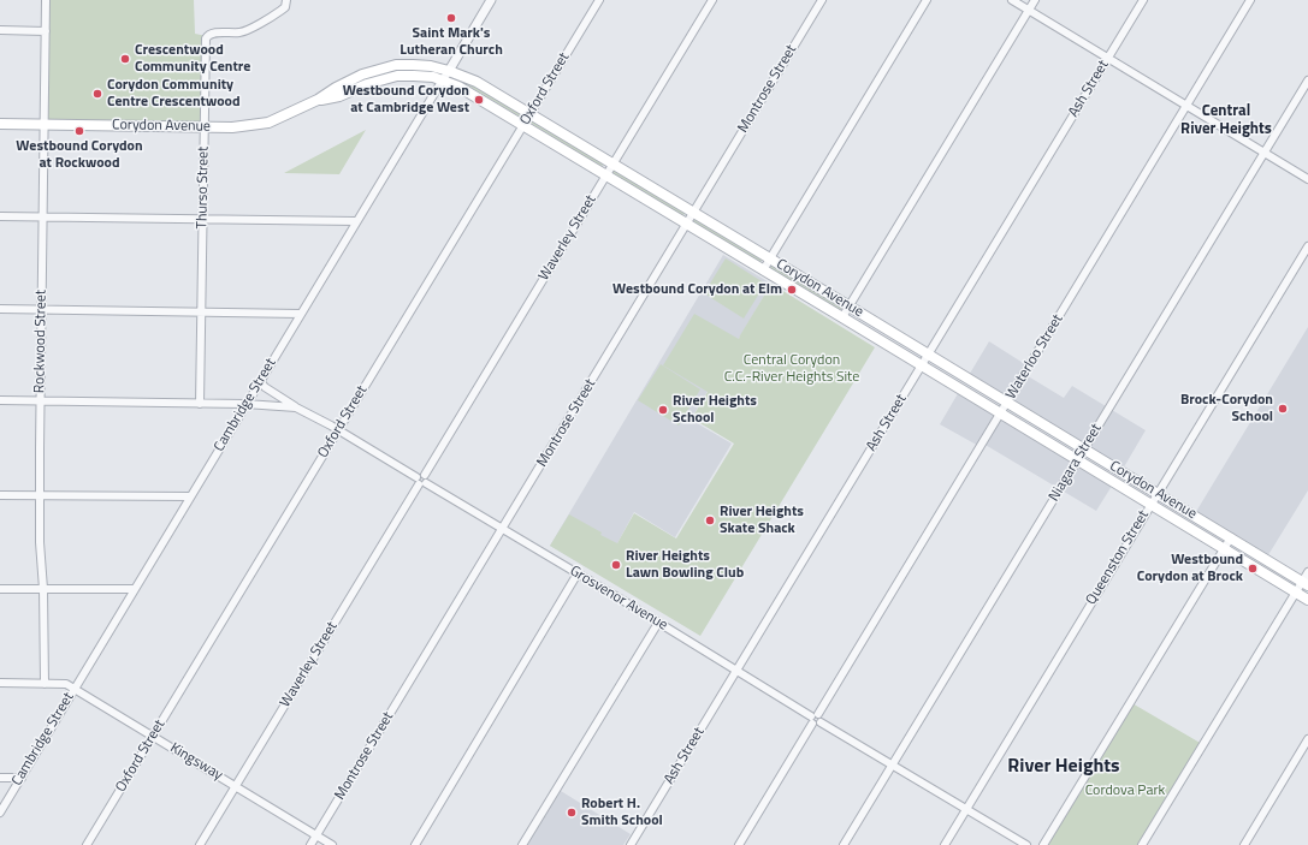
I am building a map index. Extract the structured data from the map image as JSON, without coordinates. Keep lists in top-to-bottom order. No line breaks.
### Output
{"streets":{"main road":["Corydon Avenue"],"street":["Oxford Street","Montrose Street","Ash Street","Thurso Street","Waverley Street","Rockwood Street","Waterloo Street","Cambridge Street","Niagara Street","Queenston Street","Grosvenor Avenue","Kingsway"]},"crossings":[["Oxford Street","Corydon Avenue"],["Oxford Street","Grosvenor Avenue"],["Oxford Street","Kingsway"],["Montrose Street","Corydon Avenue"],["Montrose Street","Grosvenor Avenue"],["Montrose Street","Kingsway"],["Ash Street","Corydon Avenue"],["Ash Street","Grosvenor Avenue"],["Corydon Avenue","Thurso Street"],["Corydon Avenue","Waverley Street"],["Corydon Avenue","Rockwood Street"],["Corydon Avenue","Waterloo Street"],["Corydon Avenue","Cambridge Street"],["Corydon Avenue","Niagara Street"],["Corydon Avenue","Queenston Street"],["Thurso Street","Grosvenor Avenue"],["Waverley Street","Grosvenor Avenue"],["Waverley Street","Kingsway"],["Rockwood Street","Grosvenor Avenue"],["Rockwood Street","Kingsway"],["Waterloo Street","Grosvenor Avenue"],["Cambridge Street","Grosvenor Avenue"],["Cambridge Street","Kingsway"],["Niagara Street","Grosvenor Avenue"],["Queenston Street","Grosvenor Avenue"]],"districts":["Central River Heights","River Heights"],"parks":["Central Corydon C.C.-River Heights Site","Cordova Park"],"places":["Saint Mark's Lutheran Church","Crescentwood Community Centre","Corydon Community Centre Crescentwood","Westbound Corydon at Cambridge West","Westbound Corydon at Rockwood","Westbound Corydon at Elm","Brock-Corydon School","River Heights School","River Heights Skate Shack","River Heights Lawn Bowling Club","Westbound Corydon at Brock","Robert H. Smith School"]}
